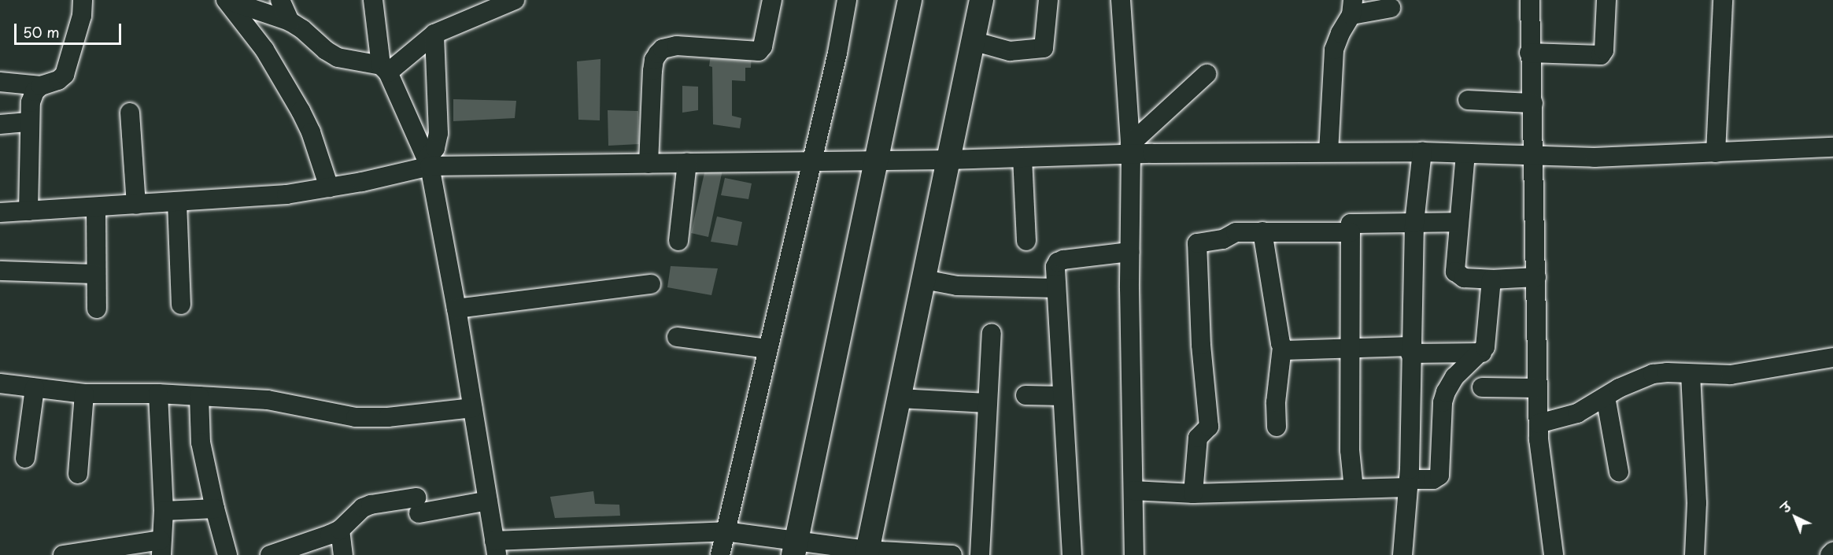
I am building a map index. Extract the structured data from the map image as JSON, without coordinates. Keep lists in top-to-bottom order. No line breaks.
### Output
{"scale_bar":"50 m","north":"top left"}
